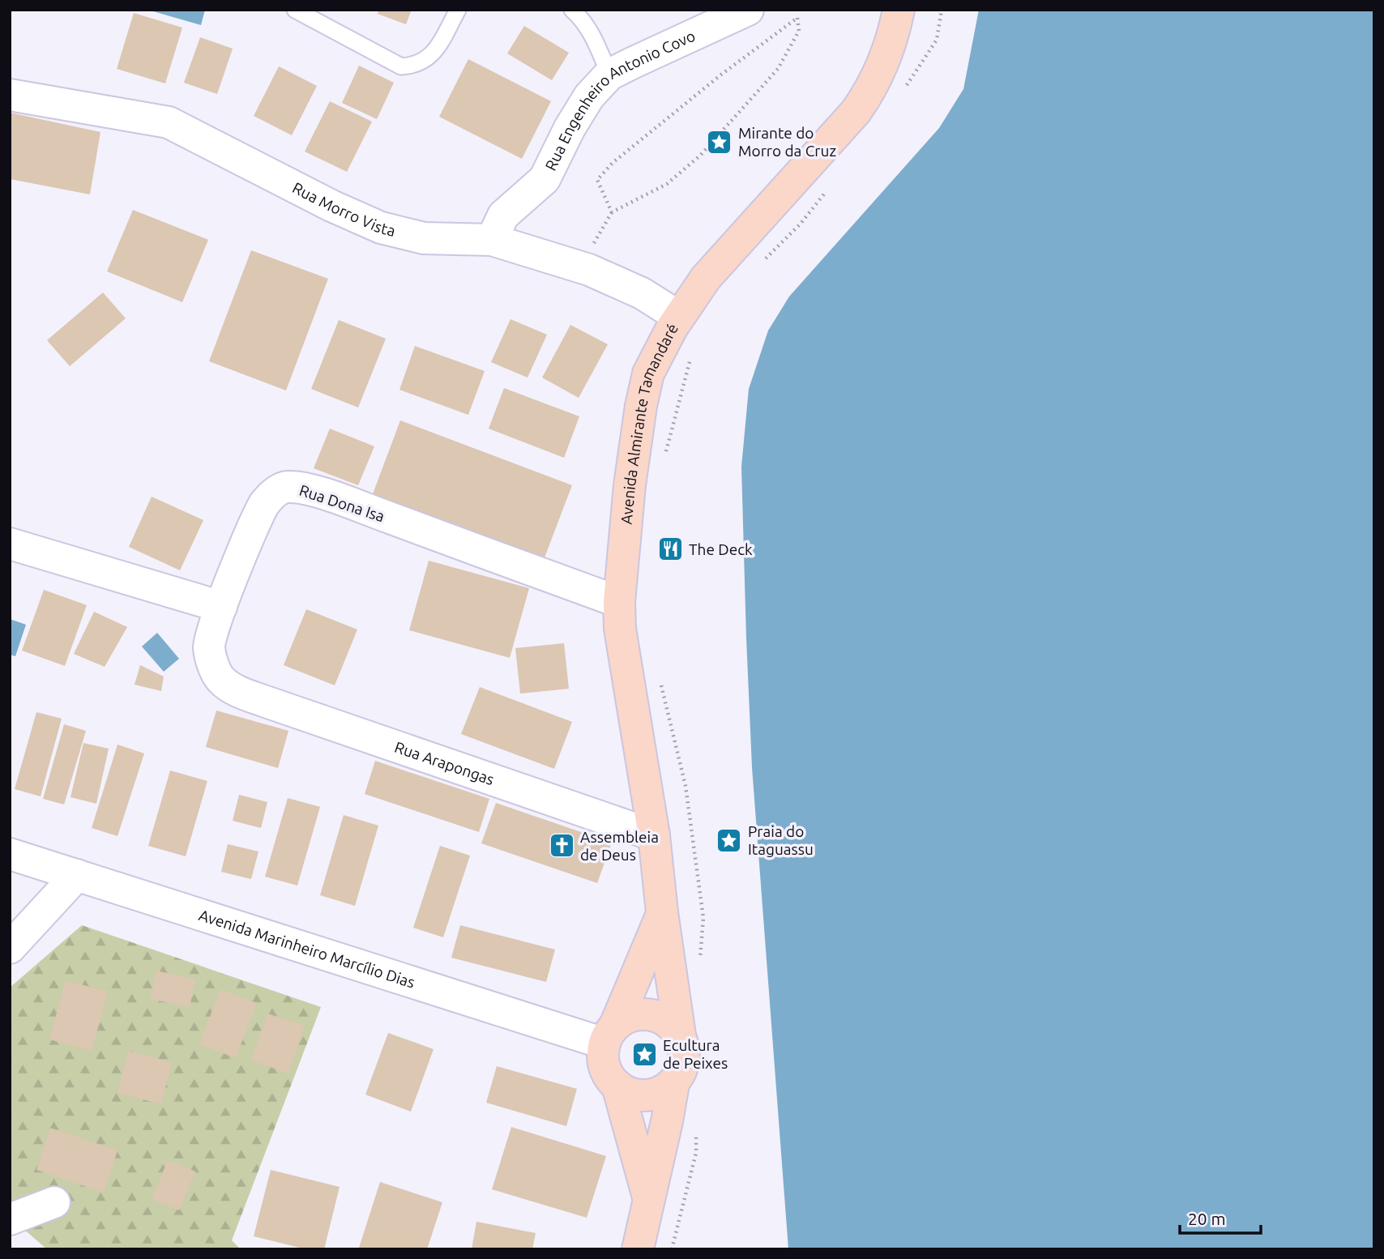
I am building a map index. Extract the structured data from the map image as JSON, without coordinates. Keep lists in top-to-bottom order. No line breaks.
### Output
{"streets":{"main road":["Avenida Almirante Tamandaré"],"street":["Rua Engenheiro Antonio Covo","Rua Morro Vista","Rua Dona Isa","Rua Arapongas","Avenida Marinheiro Marcílio Dias"]},"crossings":[["Rua Engenheiro Antonio Covo","Rua Morro Vista"],["Rua Morro Vista","Avenida Almirante Tamandaré"],["Avenida Almirante Tamandaré","Rua Dona Isa"],["Avenida Almirante Tamandaré","Rua Arapongas"],["Avenida Almirante Tamandaré","Avenida Marinheiro Marcílio Dias"],["Rua Dona Isa","Rua Arapongas"]],"places":{"place":["Mirante do Morro da Cruz","Praia do Itaguassu","Ecultura de Peixes"],"restaurant":["The Deck"],"church":["Assembleia de Deus"]},"scale_bar":"20 m"}
